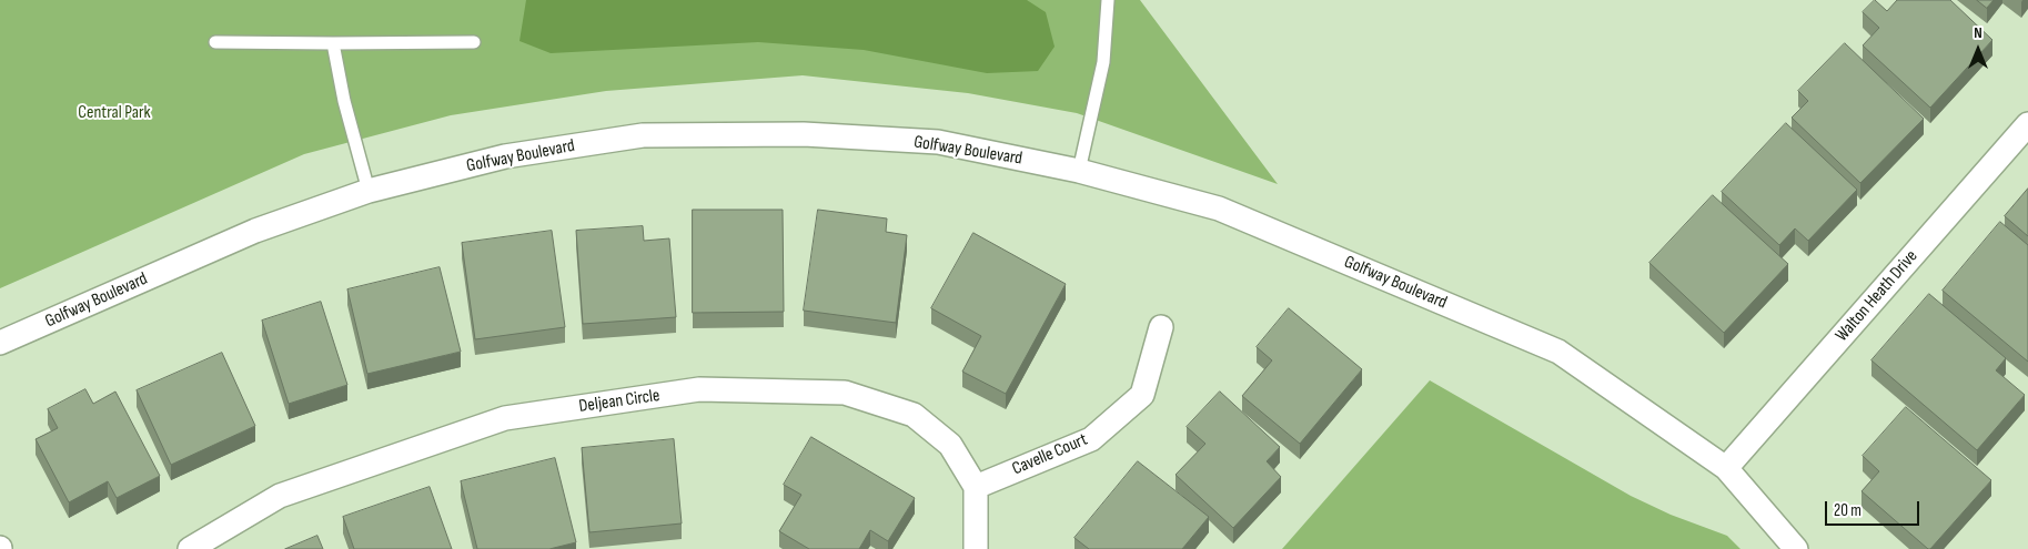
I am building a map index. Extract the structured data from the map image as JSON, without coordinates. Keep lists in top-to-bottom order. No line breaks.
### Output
{"streets":{"street":["Golfway Boulevard","Walton Heath Drive","Deljean Circle","Cavelle Court"]},"crossings":[["Golfway Boulevard","Walton Heath Drive"],["Deljean Circle","Cavelle Court"]],"parks":["Central Park"],"scale_bar":"20 m","north":"top"}
